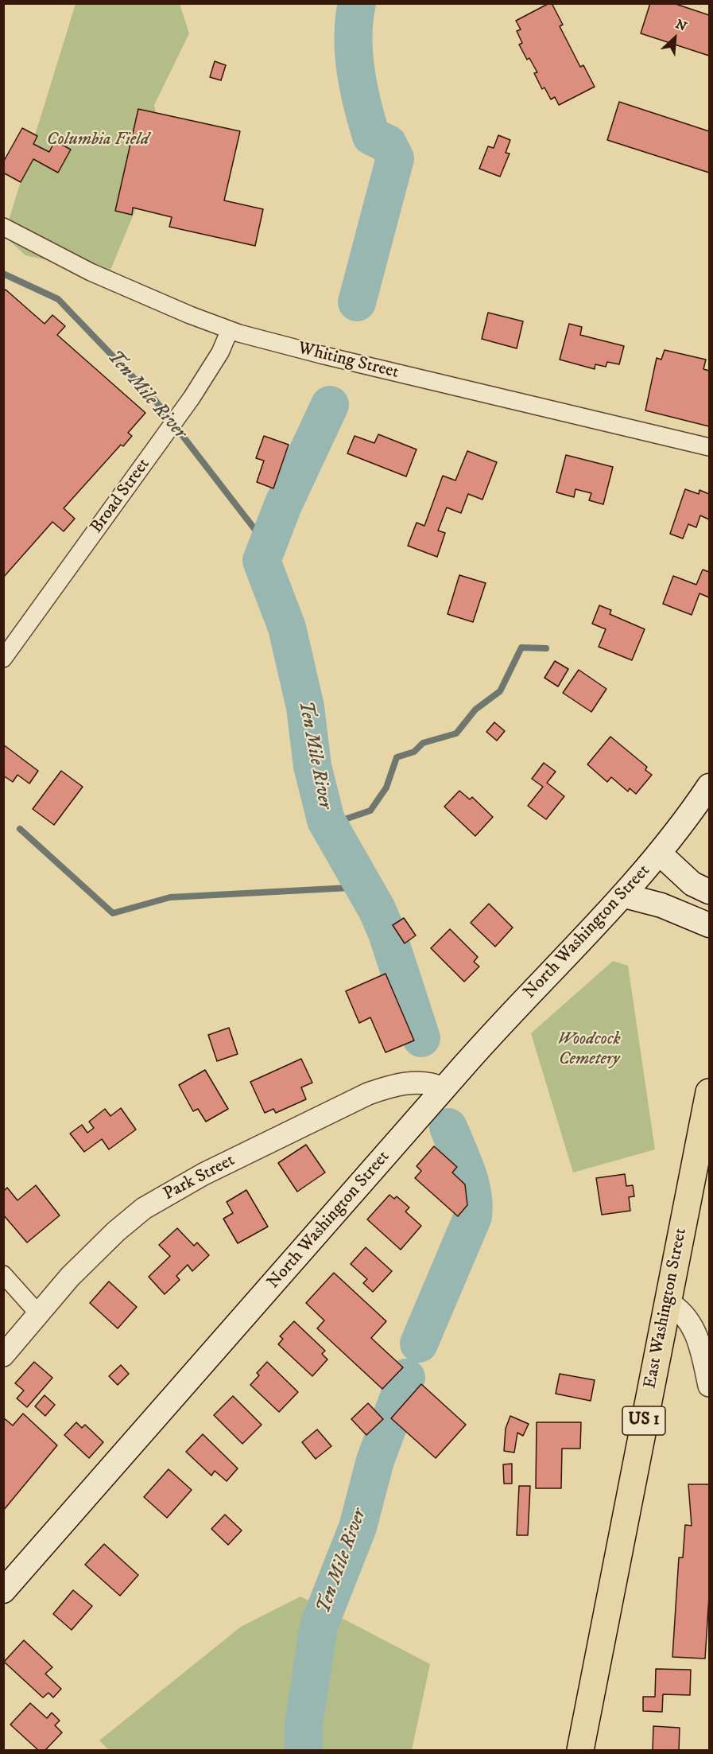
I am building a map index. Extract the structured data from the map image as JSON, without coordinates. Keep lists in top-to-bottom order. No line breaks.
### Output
{"streets":{"main road":["North Washington Street","East Washington Street","US 1"],"street":["Whiting Street","Broad Street","Park Street"]},"crossings":[["Whiting Street","Broad Street"],["North Washington Street","Park Street"]],"water":["Ten Mile River"],"parks":["Columbia Field","Woodcock Cemetery"],"north":"top right"}
